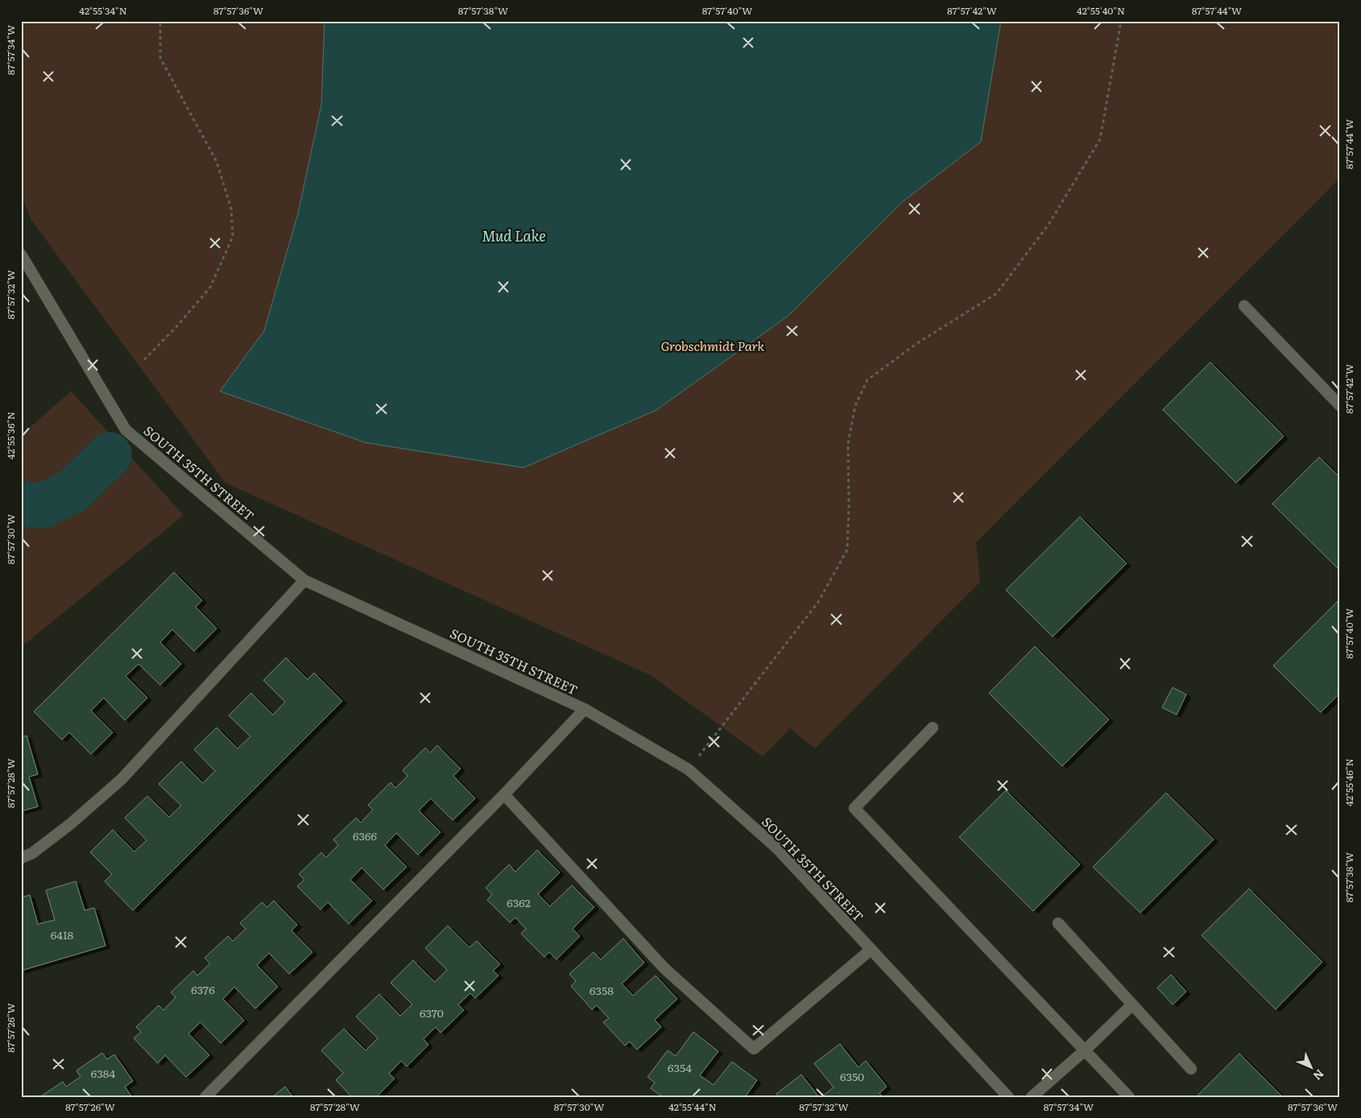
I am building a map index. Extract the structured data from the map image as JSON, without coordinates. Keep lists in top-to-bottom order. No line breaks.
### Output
{"streets":{"street":["SOUTH 35TH STREET"]},"water":["Mud Lake"],"parks":["Grobschmidt Park"],"house_numbers":["6366","6362","6418","6376","6358","6370","6354","6384","6350"],"north":"bottom right","coordinates":["42°55'34\"N","87°57'36\"W","87°57'38\"W","87°57'40\"W","87°57'42\"W","42°55'40\"N","87°57'44\"W","87°57'34\"W","87°57'32\"W","42°55'36\"N","87°57'30\"W","42°55'46\"N","87°57'28\"W","87°57'26\"W","42°55'44\"N"]}
